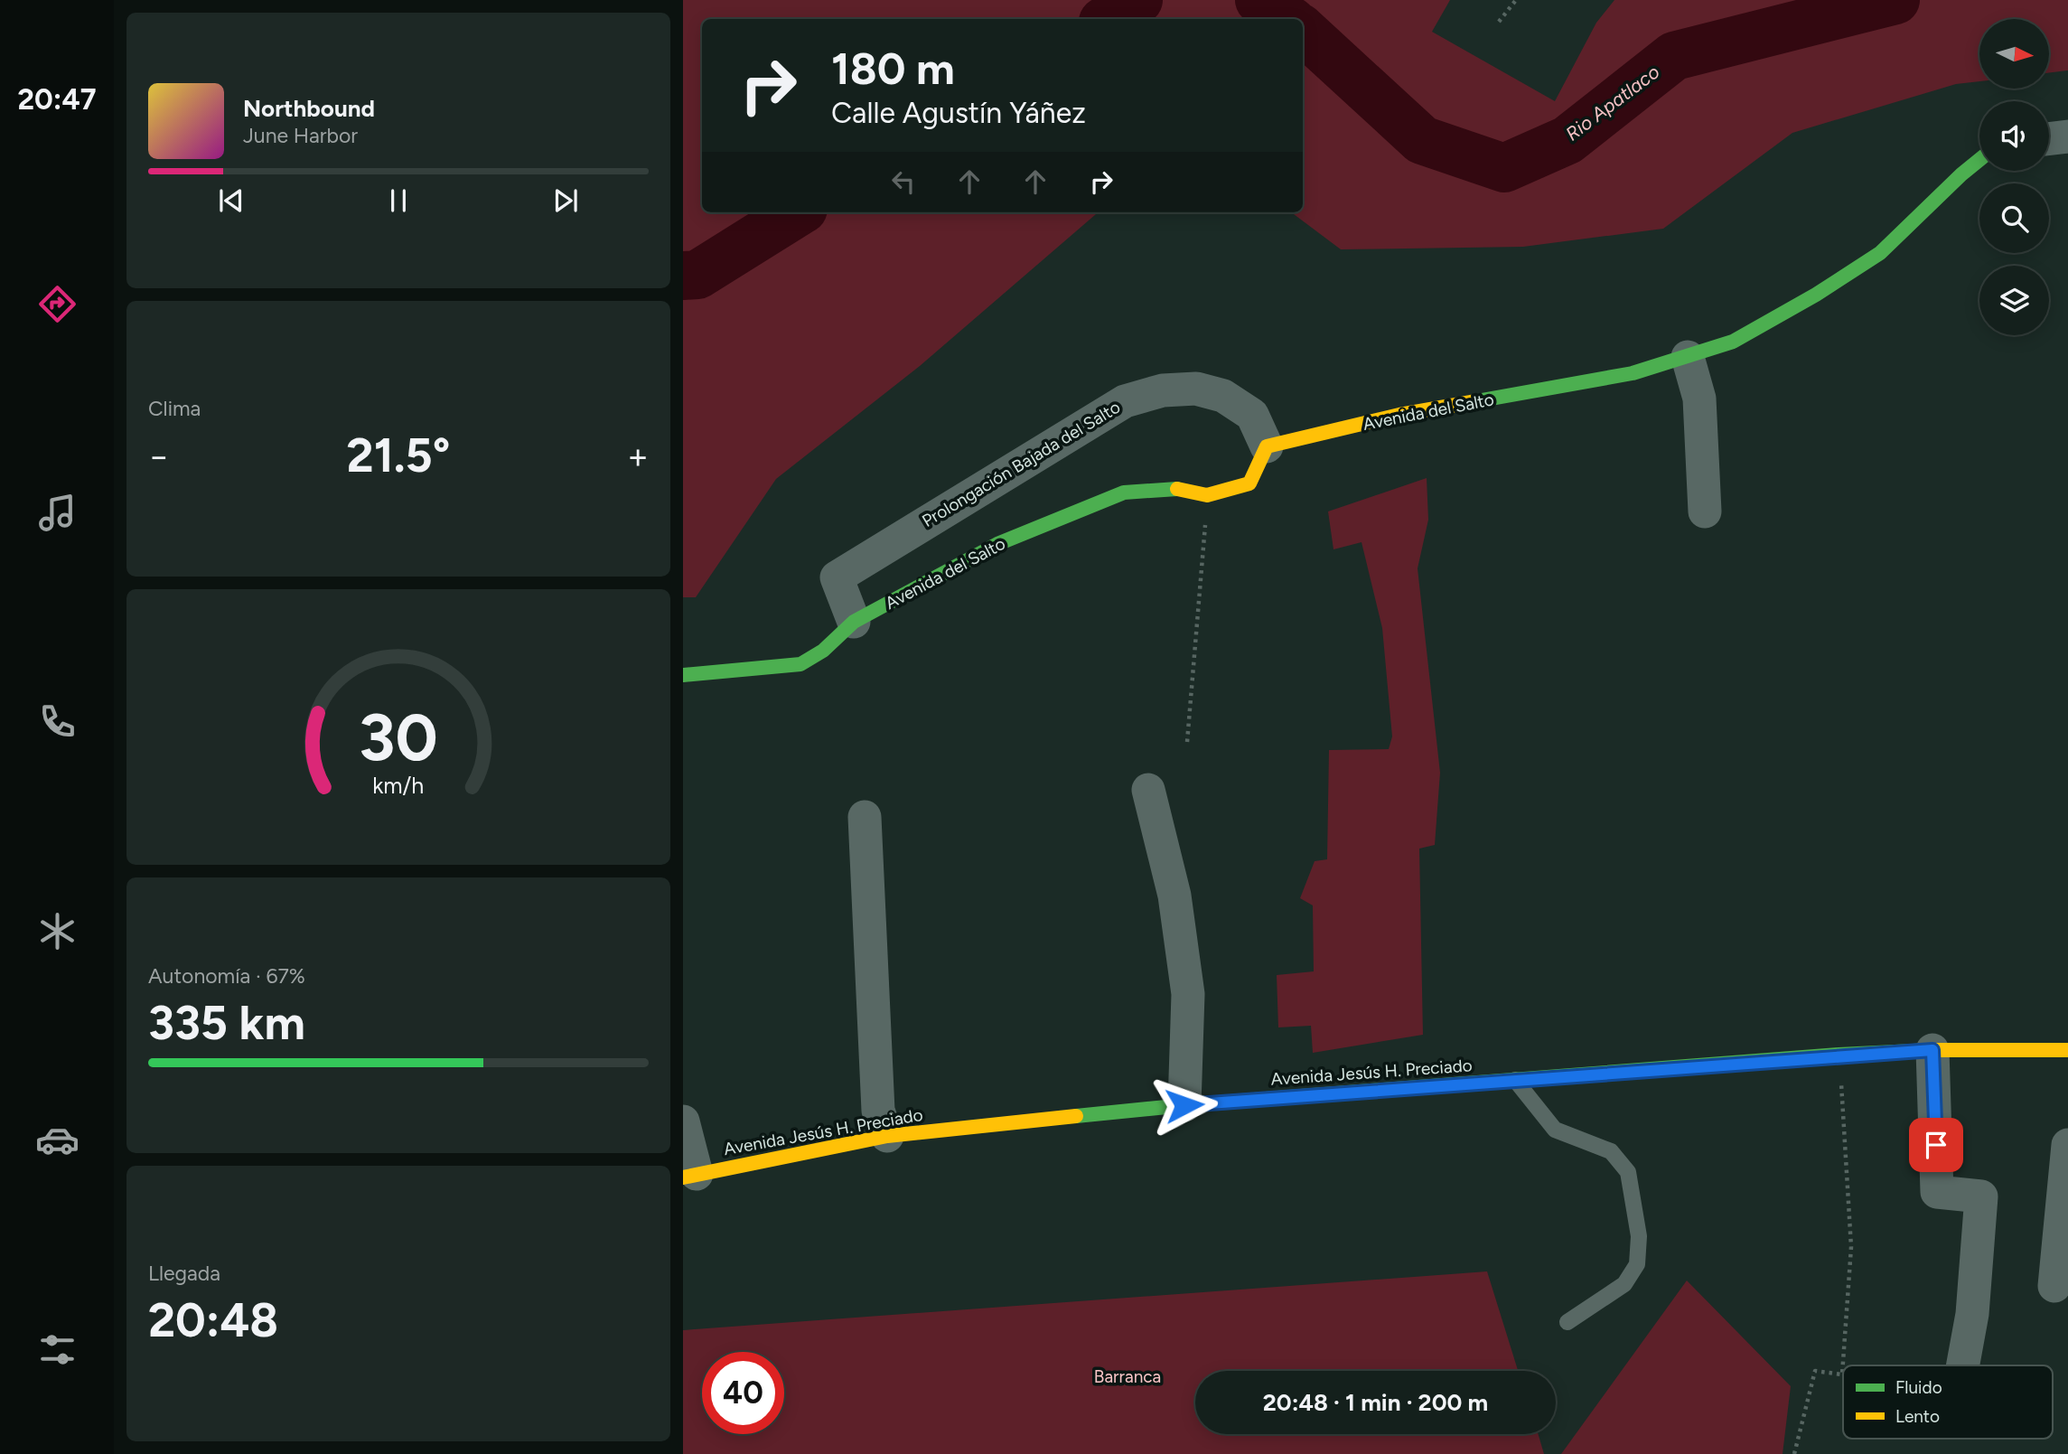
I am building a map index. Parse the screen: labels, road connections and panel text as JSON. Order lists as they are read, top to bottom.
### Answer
{
  "streets": {
    "street": ["Avenida del Salto", "Prolongación Bajada del Salto", "Avenida Jesús H. Preciado"]
  },
  "crossings": [
    ["Avenida del Salto", "Prolongación Bajada del Salto"]
  ],
  "water": ["Rio Apatlaco"],
  "parks": ["Barranca"],
  "legend": ["Fluido", "Lento"],
  "north": "right",
  "page": {
    "tabs": "20:47",
    "turn": ["180 m", "Calle Agustín Yáñez"],
    "song": ["Northbound", "June Harbor"],
    "tile": [
      "Clima",
      ["Autonomía · 67%", "335 km"],
      ["Llegada", "20:48"]
    ],
    "heat": ["−", "21.5°", "+"],
    "limit": "40",
    "trip": "20:48 · 1 min · 200 m",
    "gauge": ["30", "km/h"]
  }
}
